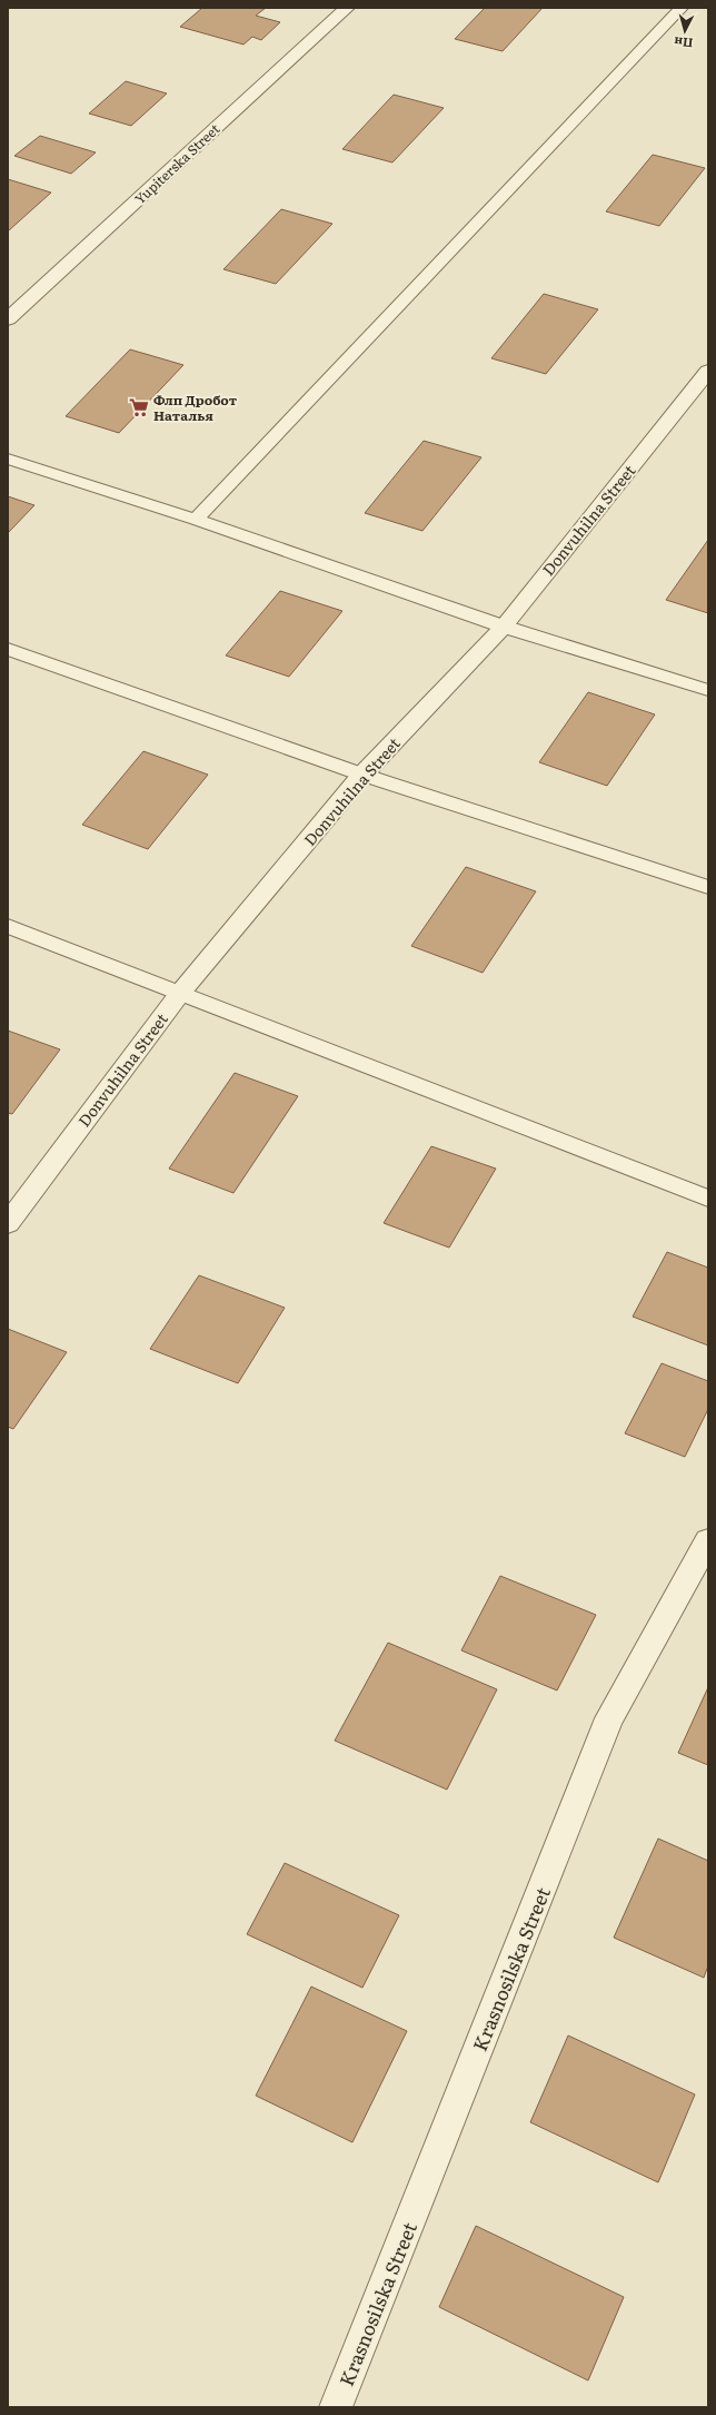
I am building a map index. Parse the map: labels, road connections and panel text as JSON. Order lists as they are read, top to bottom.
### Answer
{
  "streets": {
    "street": ["Yupiterska Street", "Donvuhilna Street", "Krasnosilska Street"]
  },
  "places": {
    "supermarket": ["Флп Дробот Наталья"]
  },
  "north": "bottom"
}
